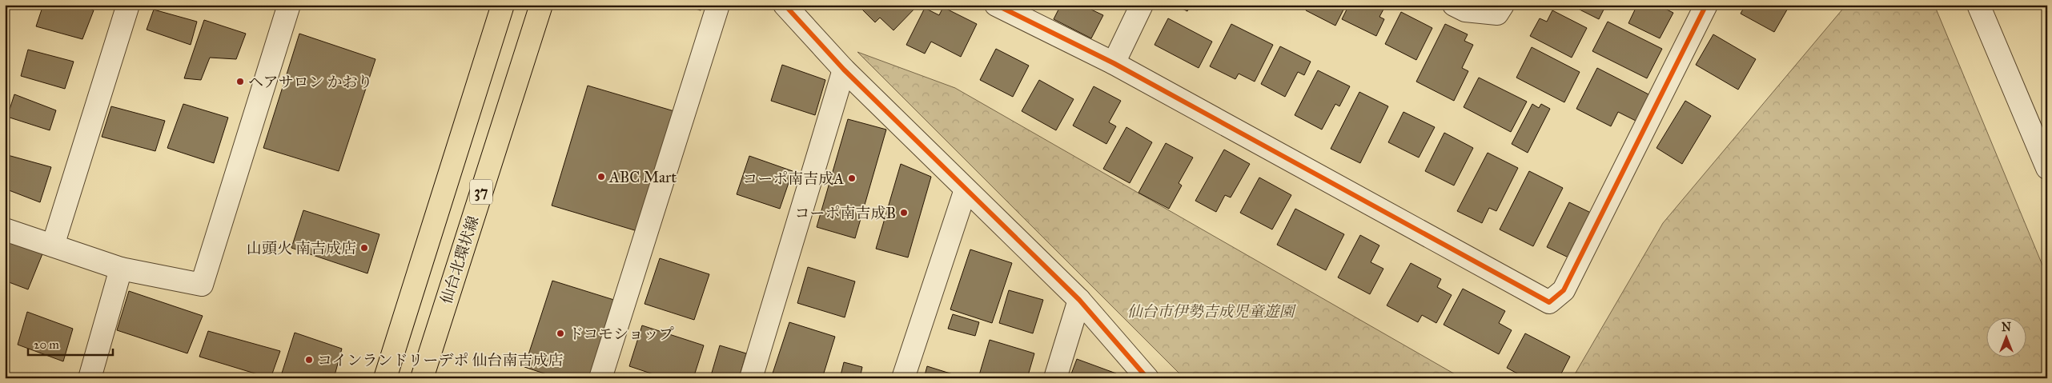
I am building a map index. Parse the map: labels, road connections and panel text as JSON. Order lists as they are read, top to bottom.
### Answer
{
  "streets": {
    "main road": ["37", "仙台北環状線"]
  },
  "parks": ["仙台市伊勢吉成児童遊園"],
  "places": [
    "ヘアサロン かおり",
    "ABC Mart",
    "コーポ南吉成A",
    "コーポ南吉成B",
    "山頭火 南吉成店",
    "ドコモショップ",
    "コインランドリーデポ 仙台南吉成店"
  ],
  "scale_bar": "20 m",
  "north": "top"
}
